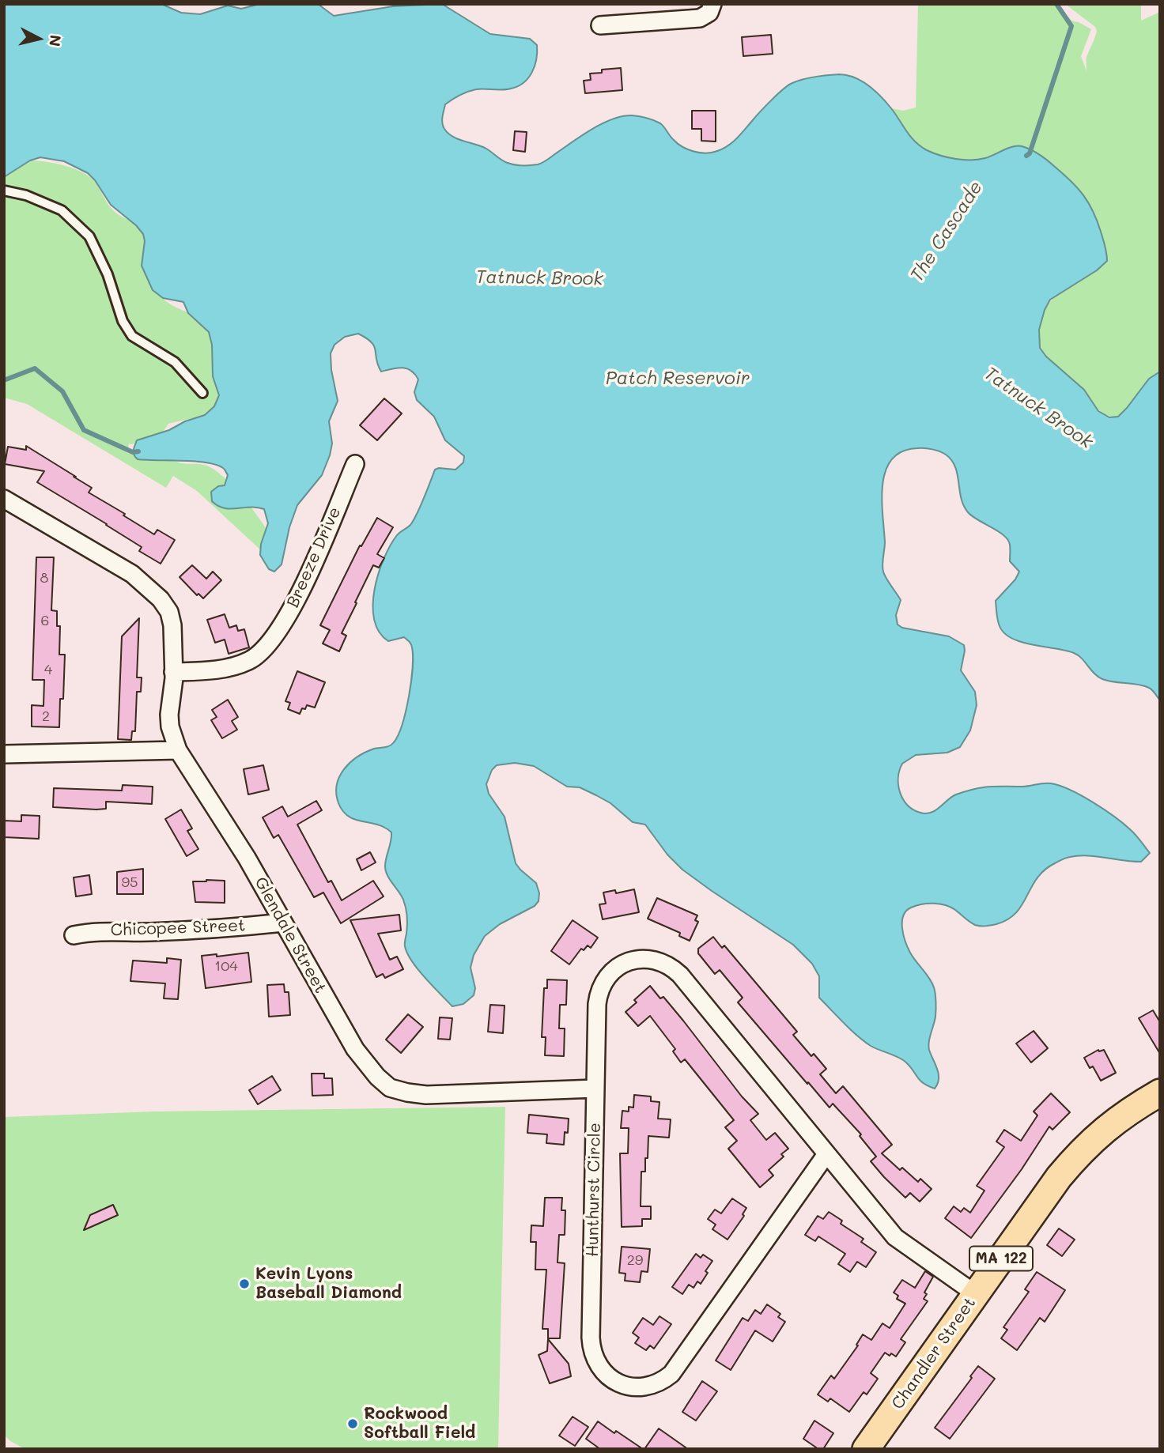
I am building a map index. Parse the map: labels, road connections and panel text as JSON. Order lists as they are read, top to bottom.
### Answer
{
  "streets": {
    "main road": ["MA 122", "Chandler Street"],
    "street": [
      "Breeze Drive",
      "Chicopee Street",
      "Glendale Street",
      "Hunthurst Circle"
    ]
  },
  "crossings": [
    ["Breeze Drive", "Glendale Street"],
    ["Chicopee Street", "Glendale Street"],
    ["Glendale Street", "Hunthurst Circle"],
    ["Hunthurst Circle", "Chandler Street"]
  ],
  "water": ["The Cascade", "Tatnuck Brook", "Patch Reservoir"],
  "places": ["Kevin Lyons Baseball Diamond", "Rockwood Softball Field"],
  "house_numbers": [
    "8",
    "6",
    "4",
    "2",
    "95",
    "104",
    "29"
  ],
  "north": "right"
}
